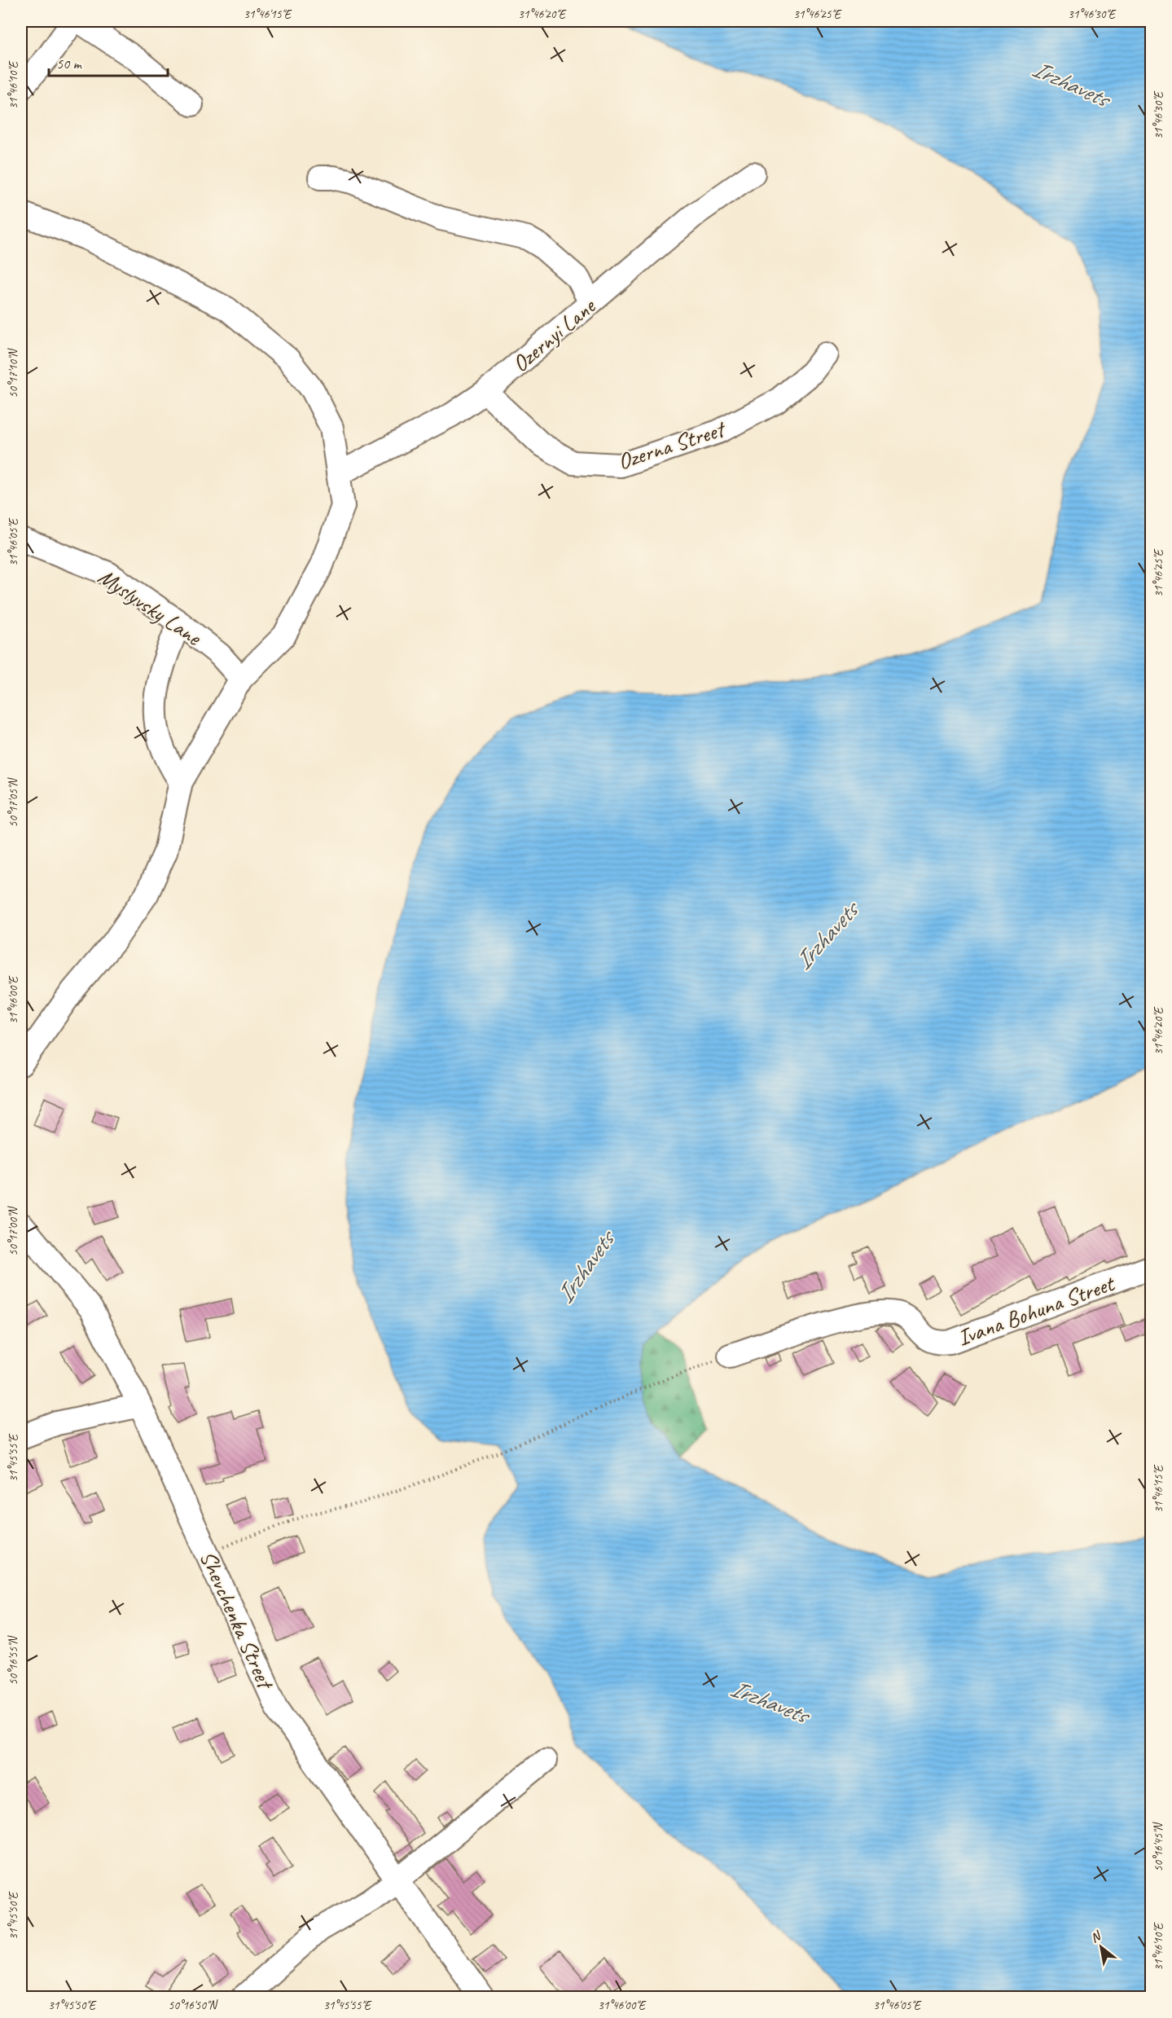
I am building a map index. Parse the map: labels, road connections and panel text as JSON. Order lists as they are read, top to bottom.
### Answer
{
  "streets": {
    "street": [
      "Ozernyi Lane",
      "Ozerna Street",
      "Myslyvsky Lane",
      "Ivana Bohuna Street",
      "Shevchenka Street"
    ]
  },
  "crossings": [
    ["Ozernyi Lane", "Ozerna Street"]
  ],
  "water": ["Irzhavets"],
  "scale_bar": "50 m",
  "north": "top left",
  "coordinates": [
    "31°46'15\"E",
    "31°46'20\"E",
    "31°46'25\"E",
    "31°46'30\"E",
    "31°46'10\"E",
    "50°17'10\"N",
    "31°46'05\"E",
    "50°17'05\"N",
    "31°46'00\"E",
    "50°17'00\"N",
    "31°45'55\"E",
    "50°16'55\"N",
    "50°16'45\"N",
    "31°45'50\"E",
    "50°16'50\"N"
  ]
}
